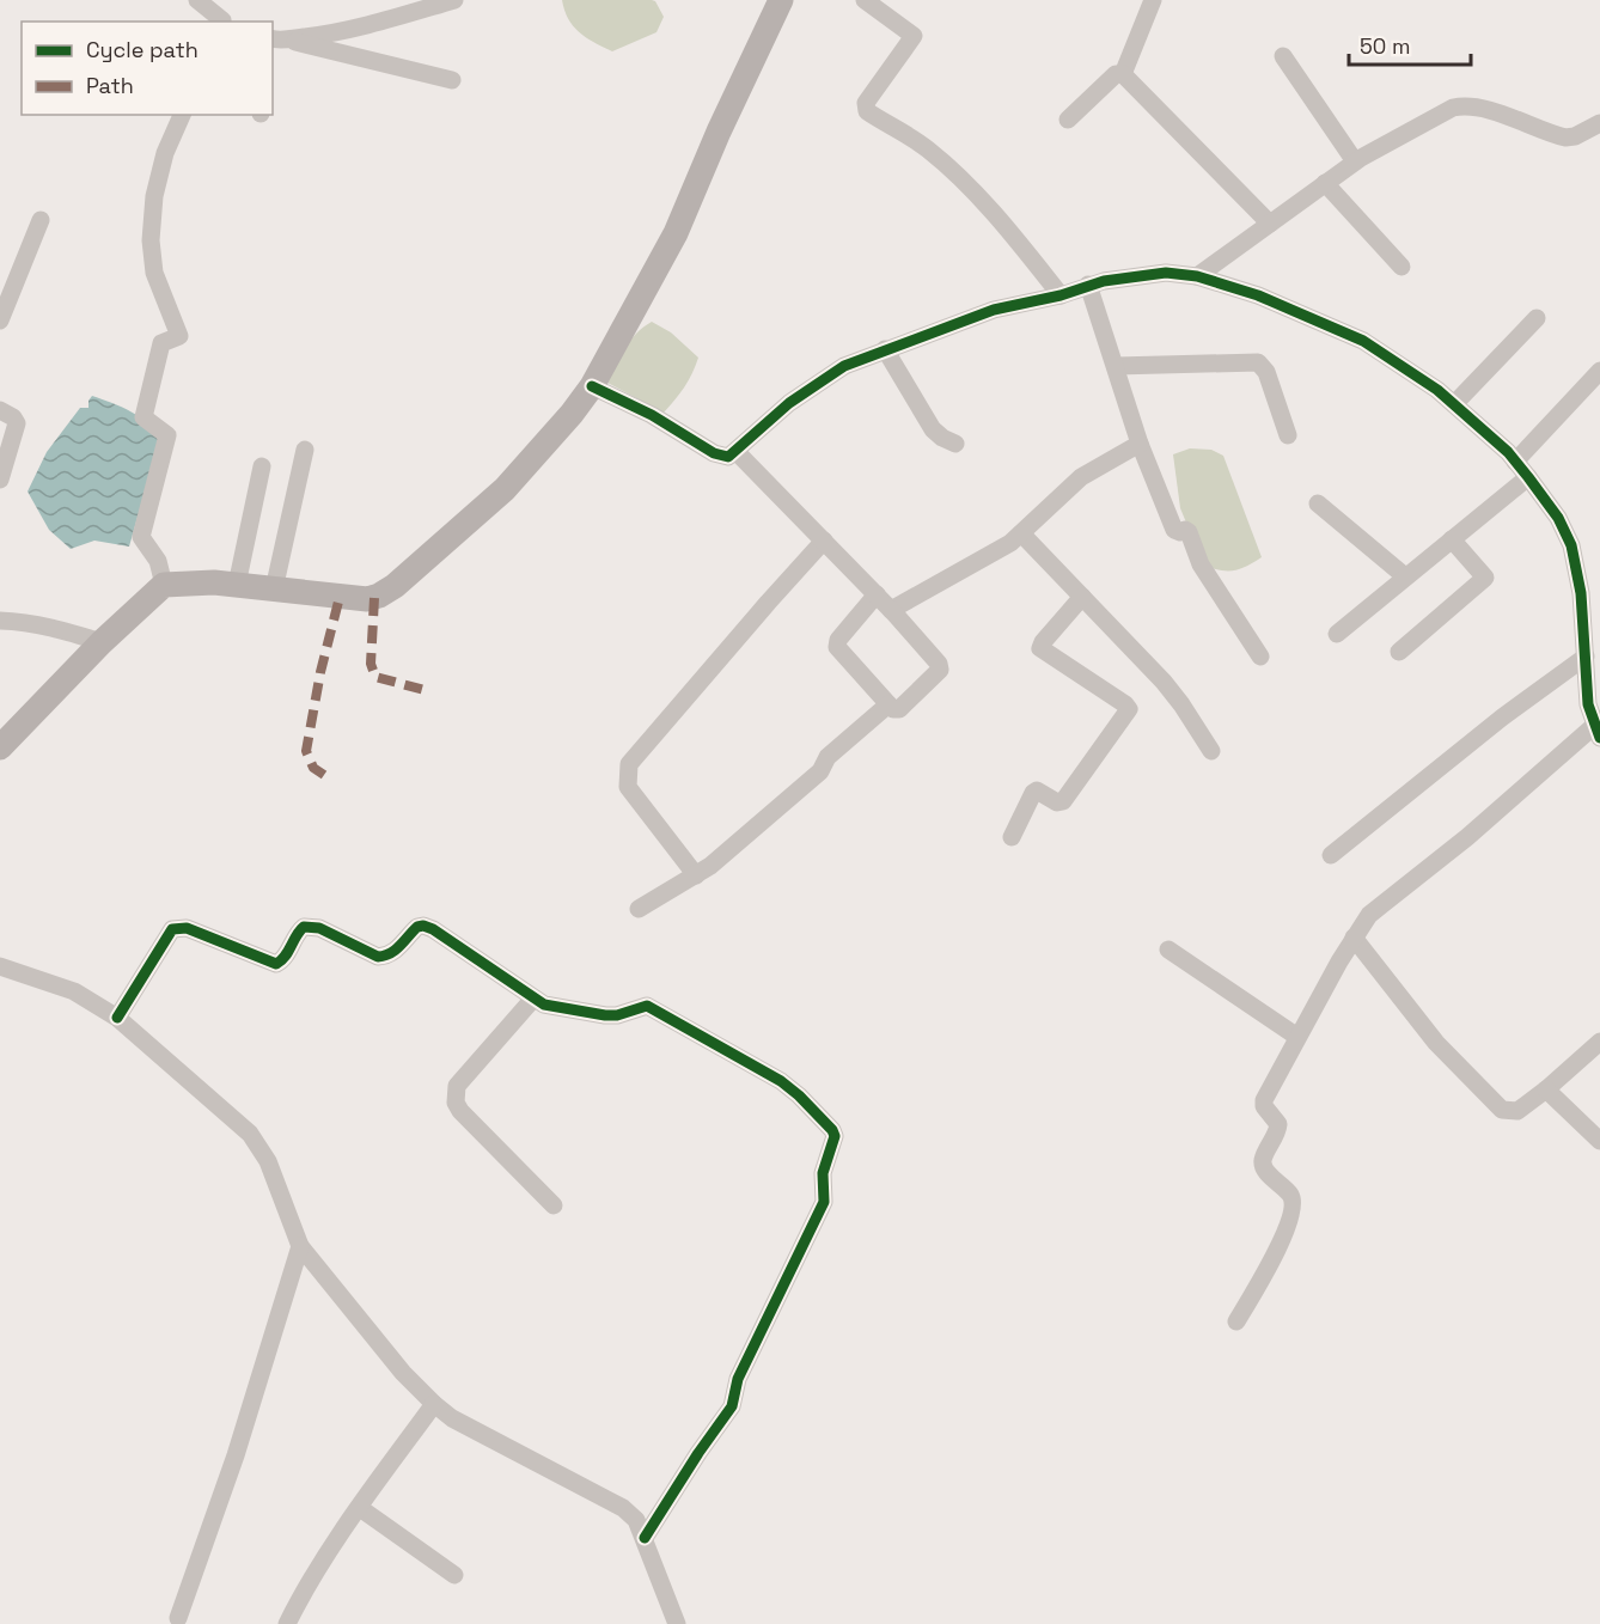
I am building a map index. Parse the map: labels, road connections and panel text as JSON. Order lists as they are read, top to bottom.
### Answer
{
  "legend": ["Cycle path", "Path"],
  "scale_bar": "50 m"
}
